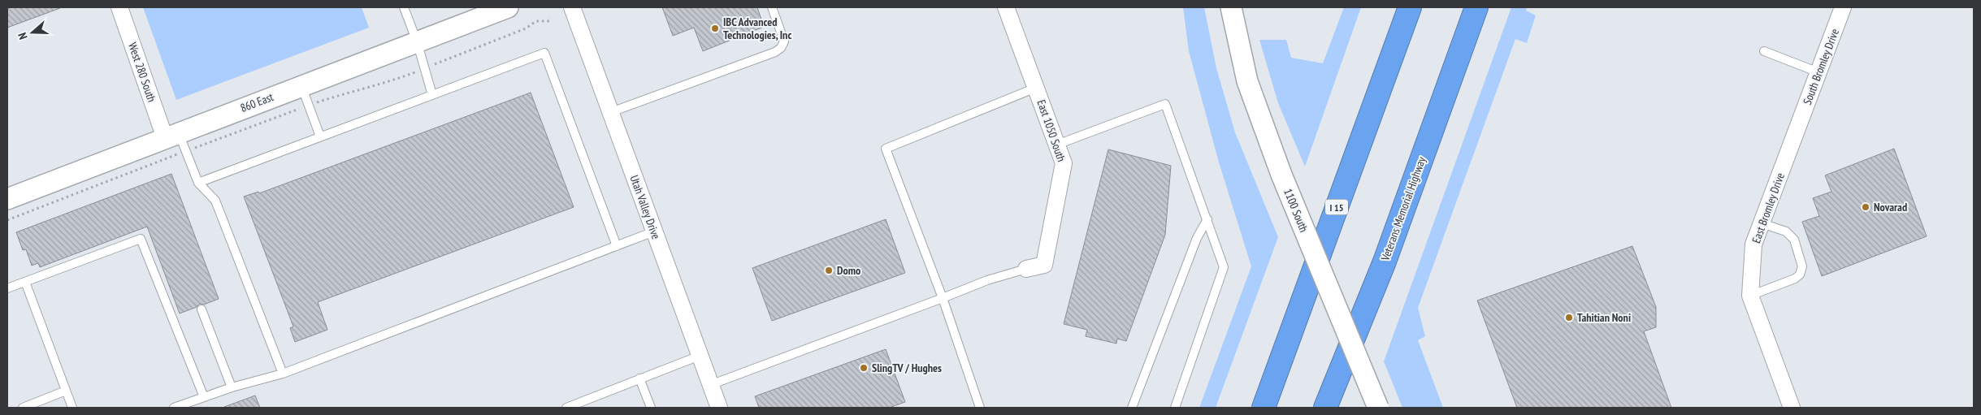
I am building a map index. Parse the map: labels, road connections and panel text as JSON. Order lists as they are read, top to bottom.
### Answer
{
  "streets": {
    "highway": ["I 15", "Veterans Memorial Highway"],
    "street": [
      "South Bromley Drive",
      "West 280 South",
      "860 East",
      "East 1050 South",
      "Utah Valley Drive",
      "East Bromley Drive",
      "1100 South"
    ]
  },
  "crossings": [
    ["South Bromley Drive", "East Bromley Drive"],
    ["West 280 South", "860 East"]
  ],
  "places": [
    "IBC Advanced Technologies, Inc",
    "Novarad",
    "Domo",
    "Tahitian Noni",
    "SlingTV / Hughes"
  ],
  "north": "left"
}
